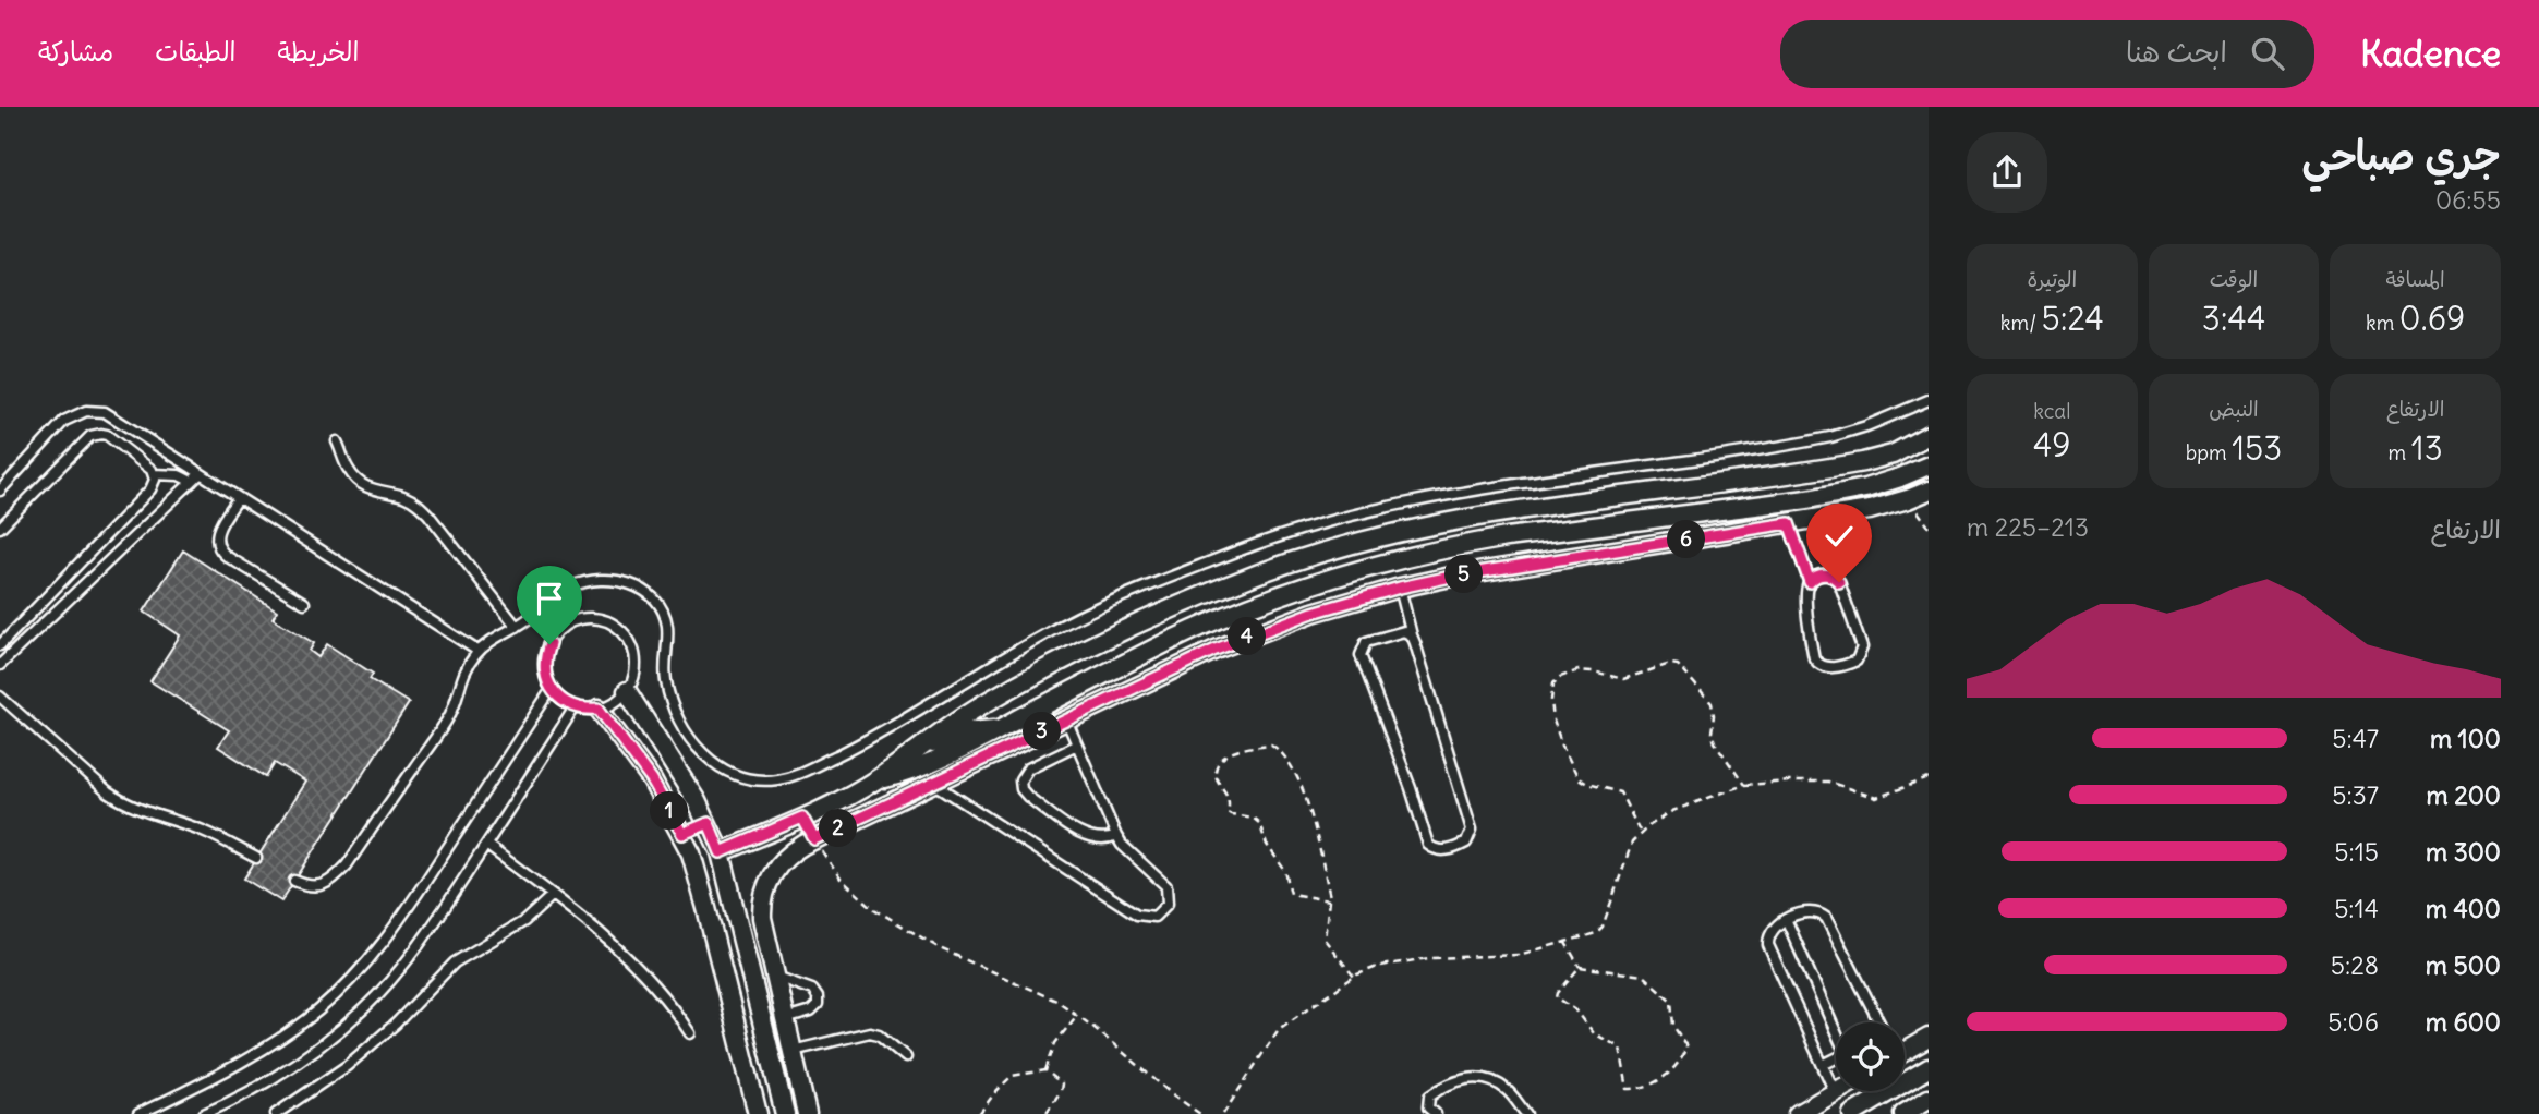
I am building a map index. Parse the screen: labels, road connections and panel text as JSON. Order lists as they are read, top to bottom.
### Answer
{
  "page": {
    "header": "Kadence",
    "search": "ابحث هنا",
    "nav": ["الخريطة", "الطبقات", "مشاركة"],
    "heading": ["جري صباحي", "06:55"],
    "stats": [
      ["المسافة", "0.69 km"],
      ["الوقت", "3:44"],
      ["الوتيرة", "5:24 /km"],
      ["الارتفاع", "13 m"],
      ["النبض", "153 bpm"],
      ["kcal", "49"]
    ],
    "chart": ["الارتفاع", "213–225 m"],
    "pins": [
      "6",
      "5",
      "4",
      "3",
      "1",
      "2"
    ],
    "list": [
      {
        "name": "100 m",
        "note": "5:47"
      },
      {
        "name": "200 m",
        "note": "5:37"
      },
      {
        "name": "300 m",
        "note": "5:15"
      },
      {
        "name": "400 m",
        "note": "5:14"
      },
      {
        "name": "500 m",
        "note": "5:28"
      },
      {
        "name": "600 m",
        "note": "5:06"
      }
    ]
  }
}
